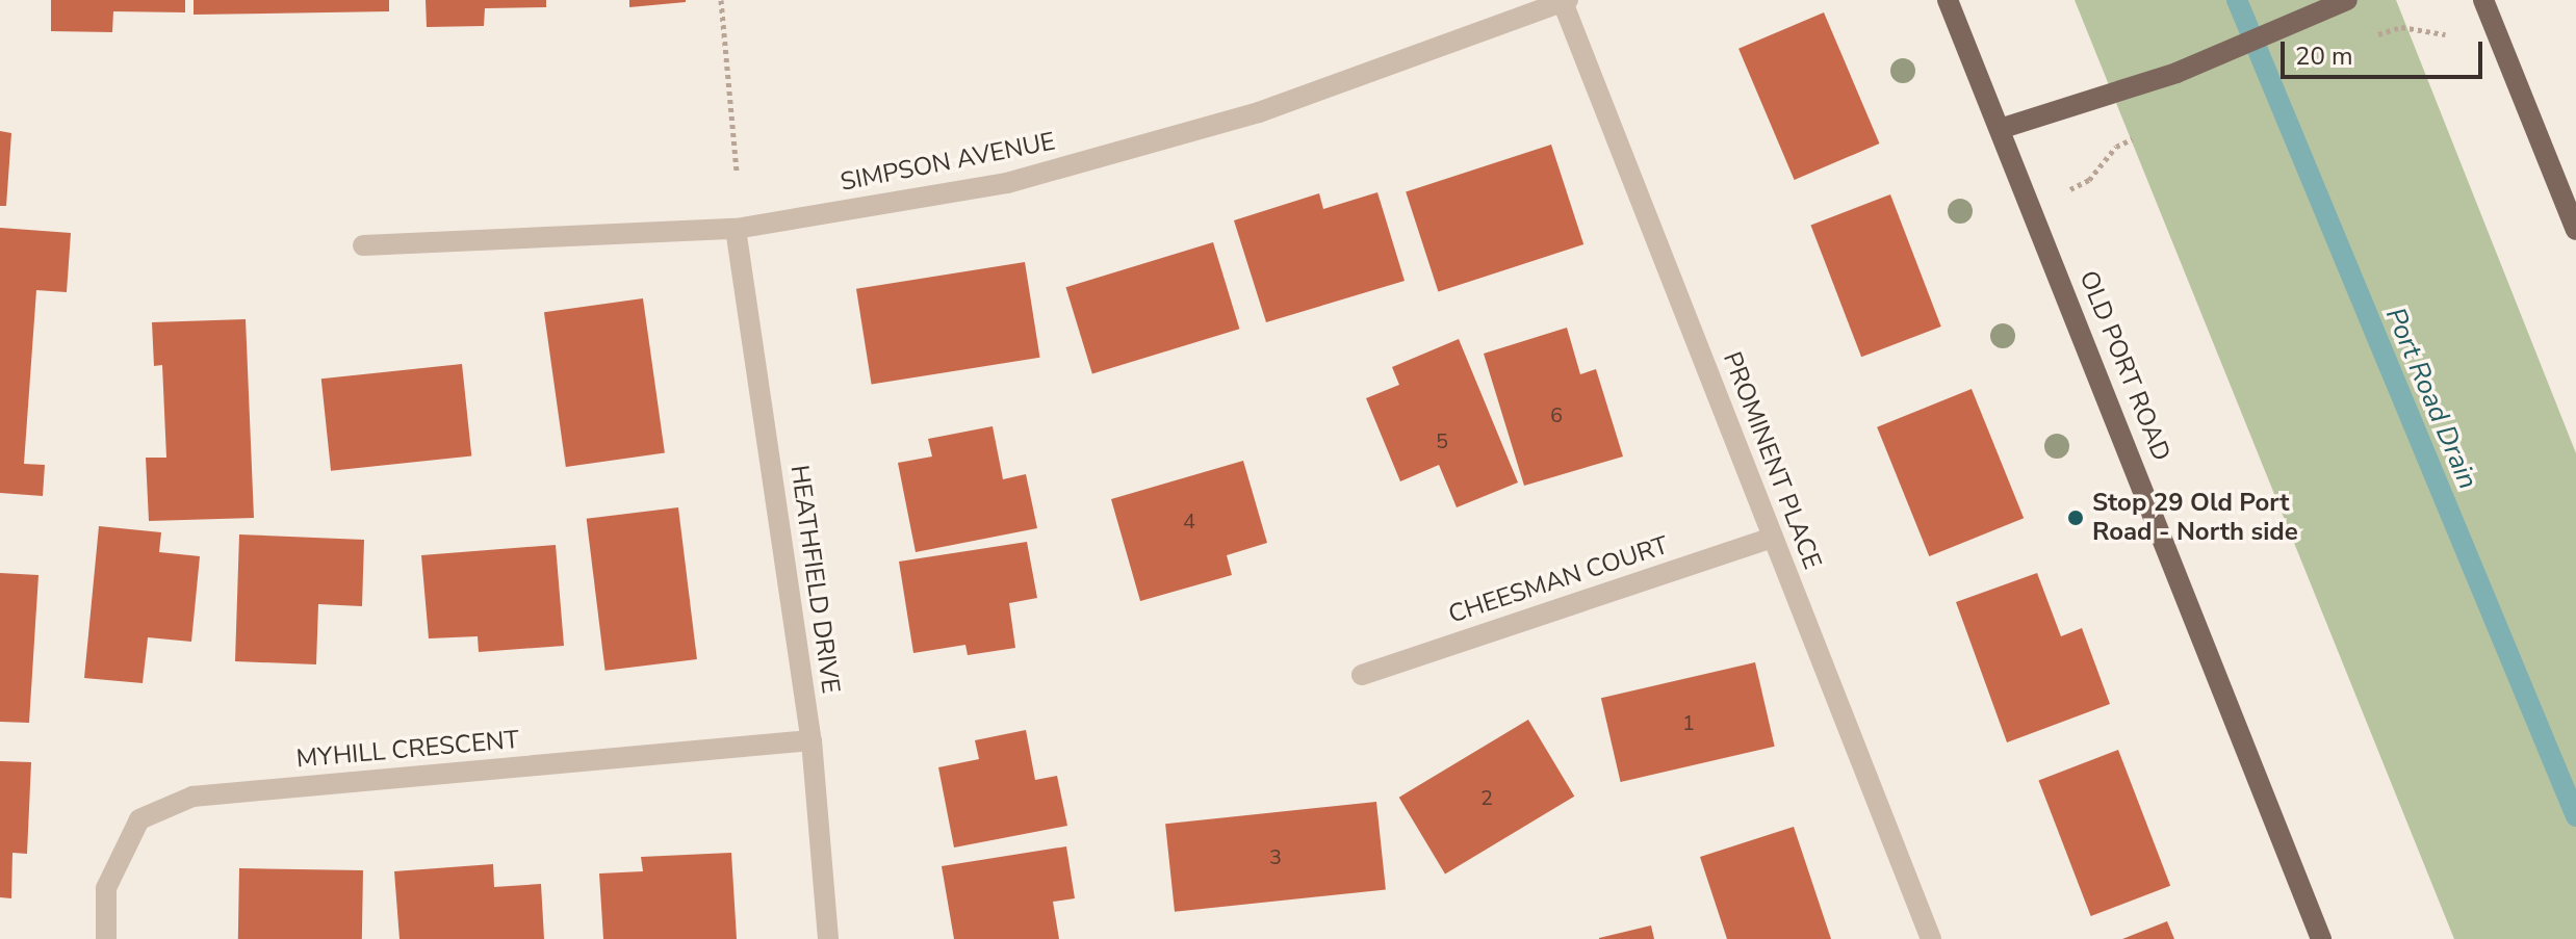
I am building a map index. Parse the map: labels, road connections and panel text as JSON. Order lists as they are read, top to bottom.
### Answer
{
  "streets": {
    "main road": ["OLD PORT ROAD"],
    "street": [
      "SIMPSON AVENUE",
      "PROMINENT PLACE",
      "HEATHFIELD DRIVE",
      "CHEESMAN COURT",
      "MYHILL CRESCENT"
    ]
  },
  "crossings": [
    ["SIMPSON AVENUE", "PROMINENT PLACE"],
    ["SIMPSON AVENUE", "HEATHFIELD DRIVE"],
    ["PROMINENT PLACE", "CHEESMAN COURT"],
    ["HEATHFIELD DRIVE", "MYHILL CRESCENT"]
  ],
  "water": ["Port Road Drain"],
  "places": ["Stop 29 Old Port Road - North side"],
  "house_numbers": [
    "6",
    "5",
    "4",
    "1",
    "2",
    "3"
  ],
  "scale_bar": "20 m"
}
